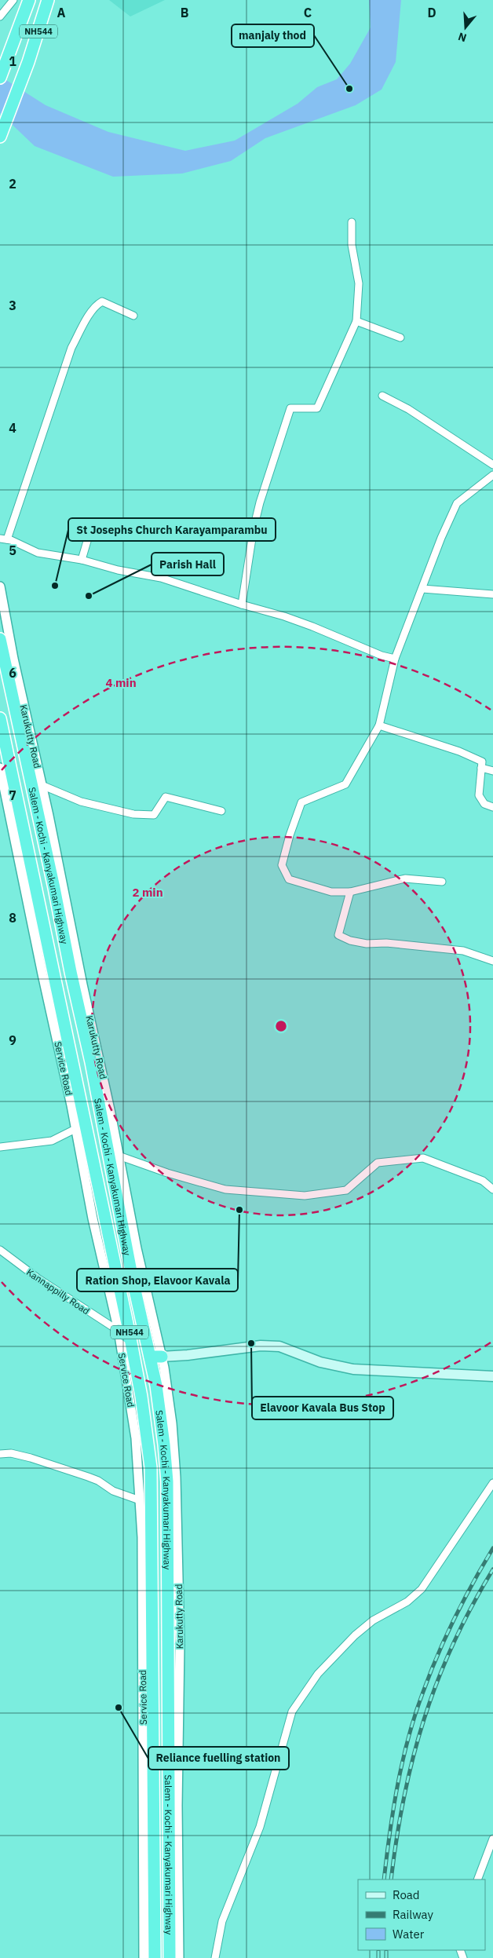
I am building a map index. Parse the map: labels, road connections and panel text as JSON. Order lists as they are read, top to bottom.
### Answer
{
  "streets": {
    "highway": ["NH544", "Salem - Kochi - Kanyakumari Highway"],
    "street": ["Karukutty Road", "Service Road", "Kannappilly Road"]
  },
  "crossings": [
    ["Karukutty Road", "Salem - Kochi - Kanyakumari Highway"],
    ["Service Road", "Kannappilly Road"]
  ],
  "places": [
    "manjaly thod",
    "St Josephs Church Karayamparambu",
    "Parish Hall",
    "Ration Shop, Elavoor Kavala",
    "Elavoor Kavala Bus Stop",
    "Reliance fuelling station"
  ],
  "legend": ["Road", "Railway", "Water"],
  "north": "bottom",
  "grid": {
    "columns": [
      "A",
      "B",
      "C",
      "D"
    ],
    "rows": [
      "1",
      "2",
      "3",
      "4",
      "5",
      "6",
      "7",
      "8",
      "9"
    ]
  },
  "rings": ["4 min", "2 min"]
}
